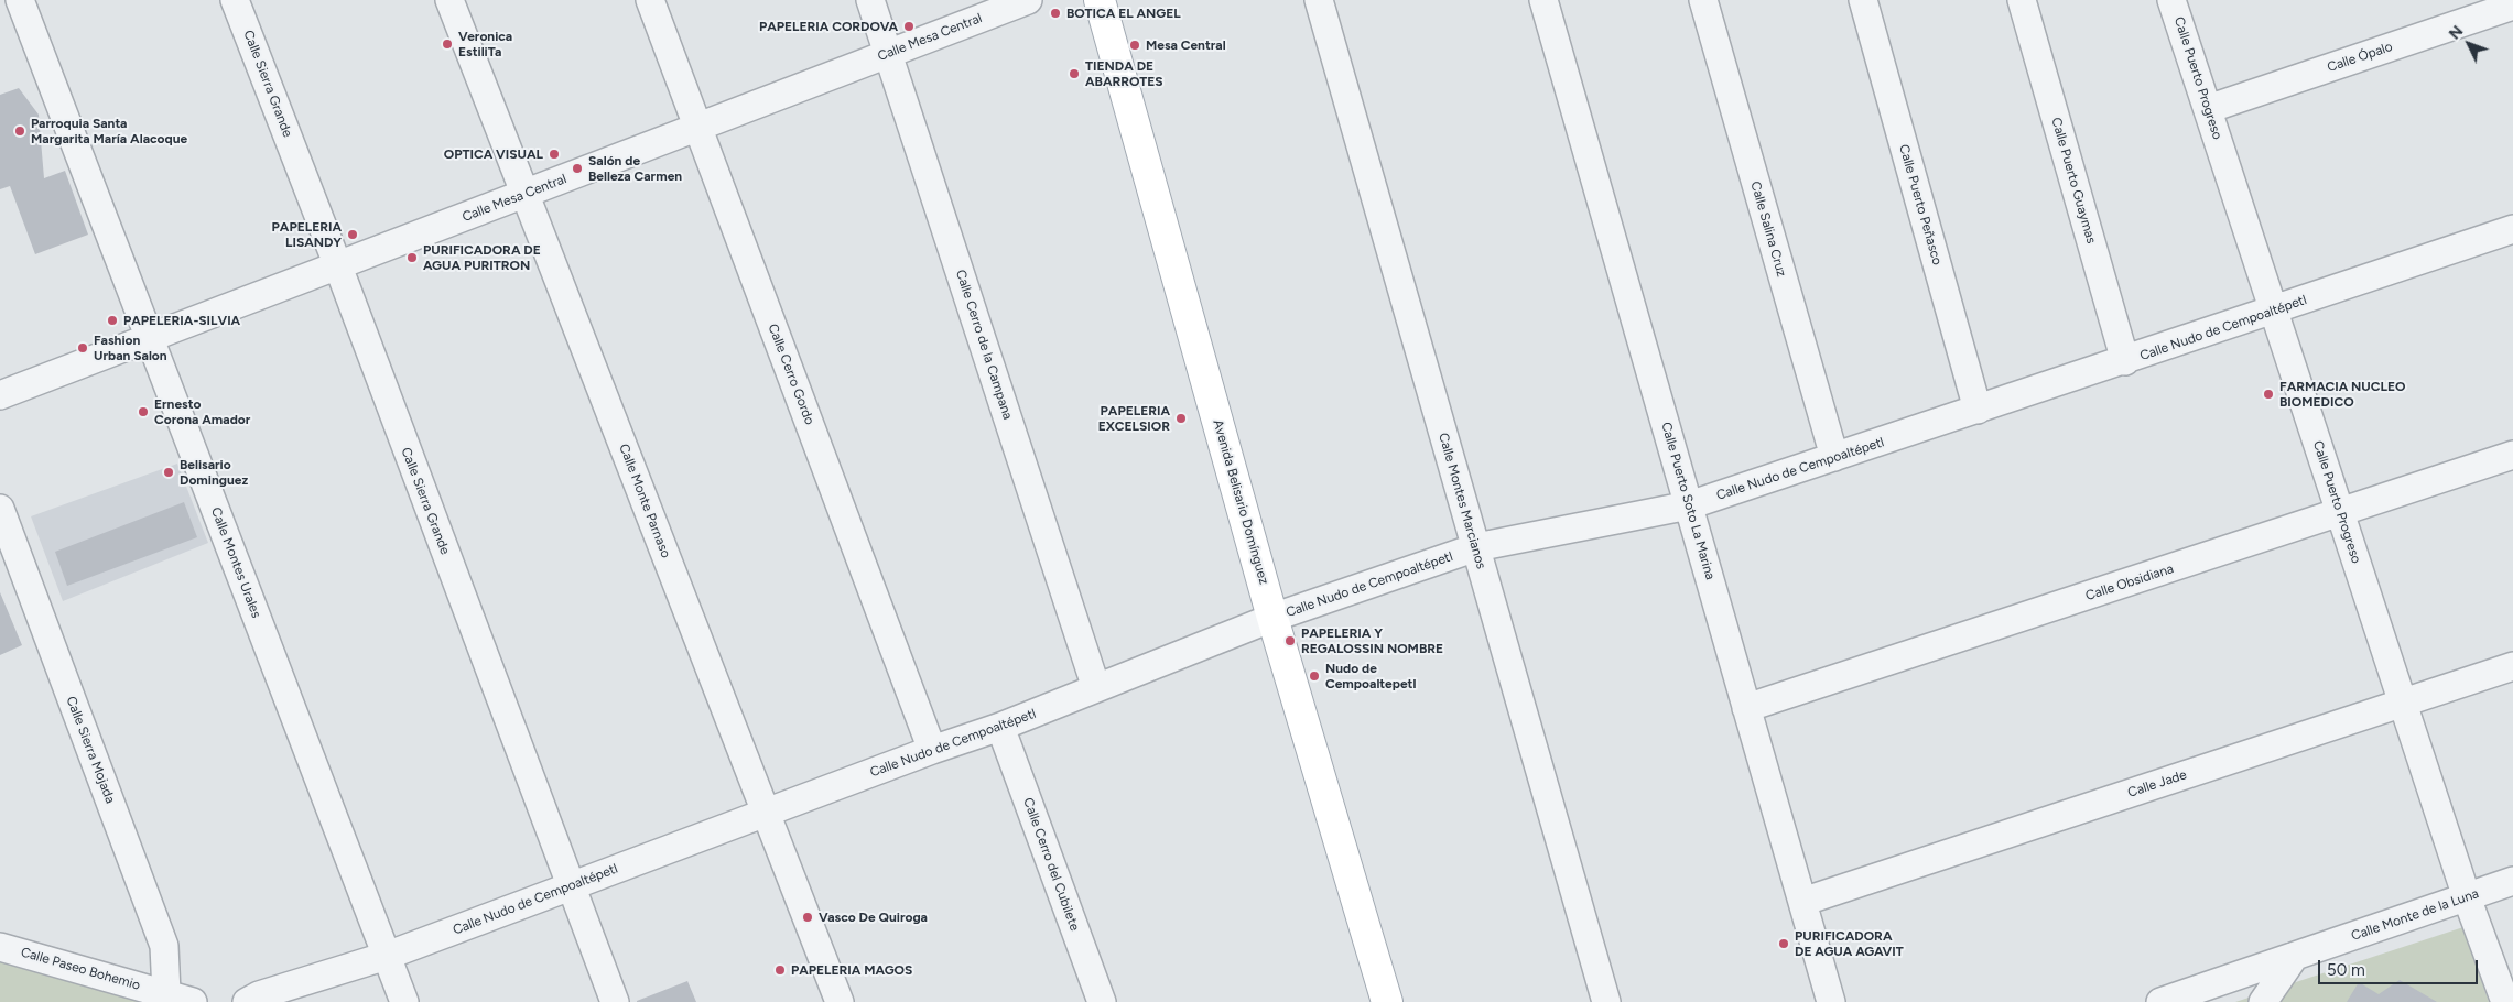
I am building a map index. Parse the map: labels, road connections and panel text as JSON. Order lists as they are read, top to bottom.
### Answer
{
  "streets": {
    "main road": ["Avenida Belisario Domínguez"],
    "street": [
      "Calle Mesa Central",
      "Calle Ópalo",
      "Calle Puerto Progreso",
      "Calle Sierra Grande",
      "Calle Puerto Guaymas",
      "Calle Puerto Peñasco",
      "Calle Salina Cruz",
      "Calle Nudo de Cempoaltépetl",
      "Calle Cerro de la Campana",
      "Calle Cerro Gordo",
      "Calle Monte Parnaso",
      "Calle Montes Marcianos",
      "Calle Puerto Soto La Marina",
      "Calle Montes Urales",
      "Calle Obsidiana",
      "Calle Sierra Mojada",
      "Calle Jade",
      "Calle Cerro del Cubilete",
      "Calle Monte de la Luna",
      "Calle Paseo Bohemio"
    ]
  },
  "crossings": [
    ["Calle Mesa Central", "Calle Sierra Grande"],
    ["Calle Mesa Central", "Calle Cerro de la Campana"],
    ["Calle Mesa Central", "Calle Cerro Gordo"],
    ["Calle Mesa Central", "Calle Monte Parnaso"],
    ["Calle Mesa Central", "Calle Montes Urales"],
    ["Calle Ópalo", "Calle Puerto Progreso"],
    ["Calle Puerto Progreso", "Calle Nudo de Cempoaltépetl"],
    ["Calle Puerto Progreso", "Calle Obsidiana"],
    ["Calle Puerto Progreso", "Calle Jade"],
    ["Calle Puerto Progreso", "Calle Monte de la Luna"],
    ["Calle Sierra Grande", "Calle Nudo de Cempoaltépetl"],
    ["Calle Puerto Guaymas", "Calle Nudo de Cempoaltépetl"],
    ["Calle Puerto Peñasco", "Calle Nudo de Cempoaltépetl"],
    ["Calle Salina Cruz", "Calle Nudo de Cempoaltépetl"],
    ["Calle Nudo de Cempoaltépetl", "Calle Cerro de la Campana"],
    ["Calle Nudo de Cempoaltépetl", "Calle Cerro Gordo"],
    ["Calle Nudo de Cempoaltépetl", "Calle Monte Parnaso"],
    ["Calle Nudo de Cempoaltépetl", "Calle Montes Marcianos"],
    ["Calle Nudo de Cempoaltépetl", "Calle Puerto Soto La Marina"],
    ["Calle Nudo de Cempoaltépetl", "Avenida Belisario Domínguez"],
    ["Calle Nudo de Cempoaltépetl", "Calle Montes Urales"],
    ["Calle Nudo de Cempoaltépetl", "Calle Cerro del Cubilete"],
    ["Calle Puerto Soto La Marina", "Calle Obsidiana"],
    ["Calle Puerto Soto La Marina", "Calle Jade"],
    ["Calle Sierra Mojada", "Calle Paseo Bohemio"]
  ],
  "places": [
    "BOTICA EL ANGEL",
    "PAPELERIA CORDOVA",
    "Veronica EstiliTa",
    "Mesa Central",
    "TIENDA DE ABARROTES",
    "Parroquia Santa Margarita María Alacoque",
    "OPTICA VISUAL",
    "Salón de Belleza Carmen",
    "PAPELERIA LISANDY",
    "PURIFICADORA DE AGUA PURITRON",
    "PAPELERIA-SILVIA",
    "Fashion Urban Salon",
    "FARMACIA NUCLEO BIOMEDICO",
    "Ernesto Corona Amador",
    "PAPELERIA EXCELSIOR",
    "Belisario Dominguez",
    "PAPELERIA Y REGALOSSIN NOMBRE",
    "Nudo de Cempoaltepetl",
    "Vasco De Quiroga",
    "PURIFICADORA DE AGUA AGAVIT",
    "PAPELERIA MAGOS"
  ],
  "scale_bar": "50 m",
  "north": "top left"
}
